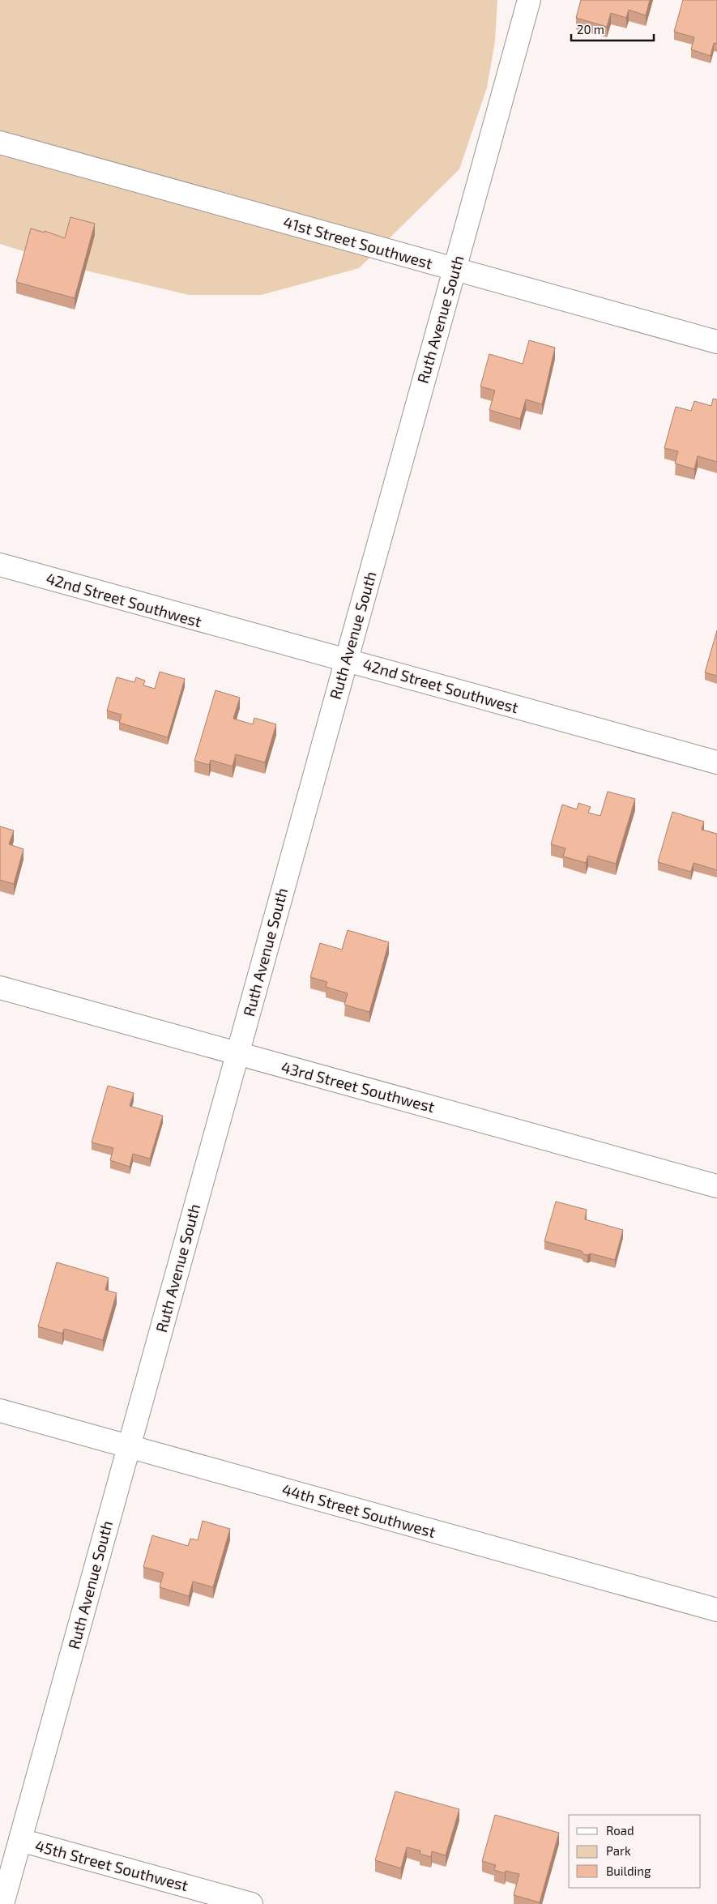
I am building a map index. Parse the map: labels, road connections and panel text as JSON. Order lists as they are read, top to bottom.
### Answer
{
  "streets": {
    "street": [
      "41st Street Southwest",
      "Ruth Avenue South",
      "42nd Street Southwest",
      "43rd Street Southwest",
      "44th Street Southwest",
      "45th Street Southwest"
    ]
  },
  "crossings": [
    ["41st Street Southwest", "Ruth Avenue South"],
    ["Ruth Avenue South", "42nd Street Southwest"],
    ["Ruth Avenue South", "43rd Street Southwest"],
    ["Ruth Avenue South", "44th Street Southwest"],
    ["Ruth Avenue South", "45th Street Southwest"]
  ],
  "legend": ["Road", "Park", "Building"],
  "scale_bar": "20 m"
}
